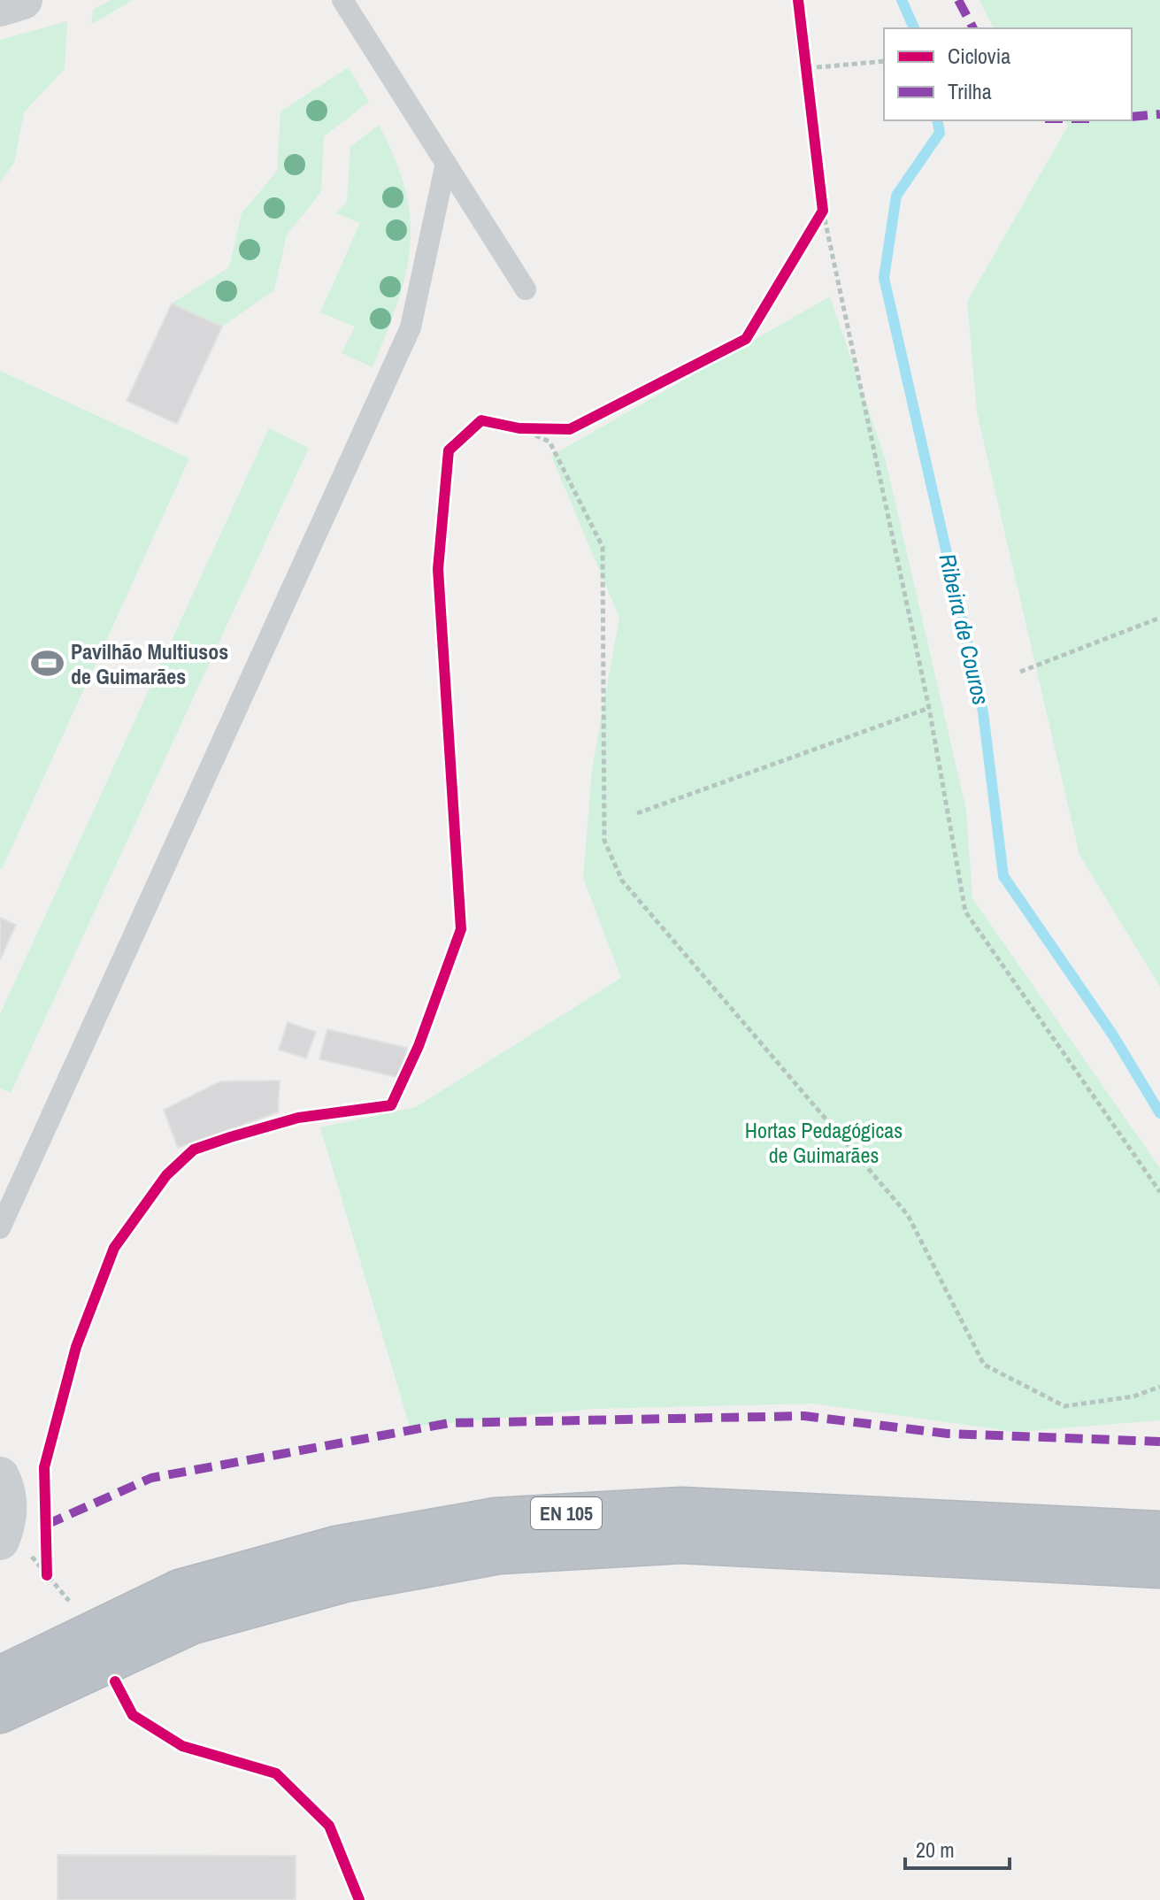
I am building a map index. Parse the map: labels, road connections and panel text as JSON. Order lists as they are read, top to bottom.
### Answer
{
  "streets": {
    "highway": ["EN 105"]
  },
  "water": ["Ribeira de Couros"],
  "parks": ["Hortas Pedagógicas de Guimarães"],
  "places": {
    "sports": ["Pavilhão Multiusos de Guimarães"]
  },
  "legend": ["Ciclovia", "Trilha"],
  "scale_bar": "20 m"
}
